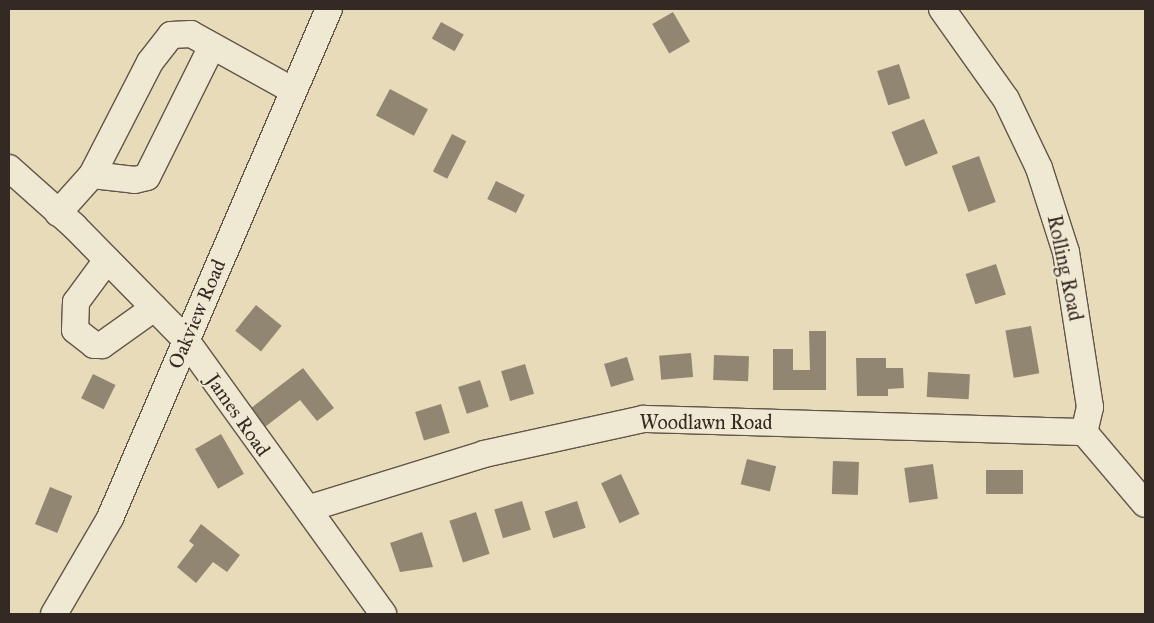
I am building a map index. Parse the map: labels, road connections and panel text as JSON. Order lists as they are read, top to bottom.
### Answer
{
  "streets": {
    "street": [
      "Rolling Road",
      "Oakview Road",
      "James Road",
      "Woodlawn Road"
    ]
  },
  "crossings": [
    ["Rolling Road", "Woodlawn Road"],
    ["Oakview Road", "James Road"],
    ["James Road", "Woodlawn Road"]
  ]
}
